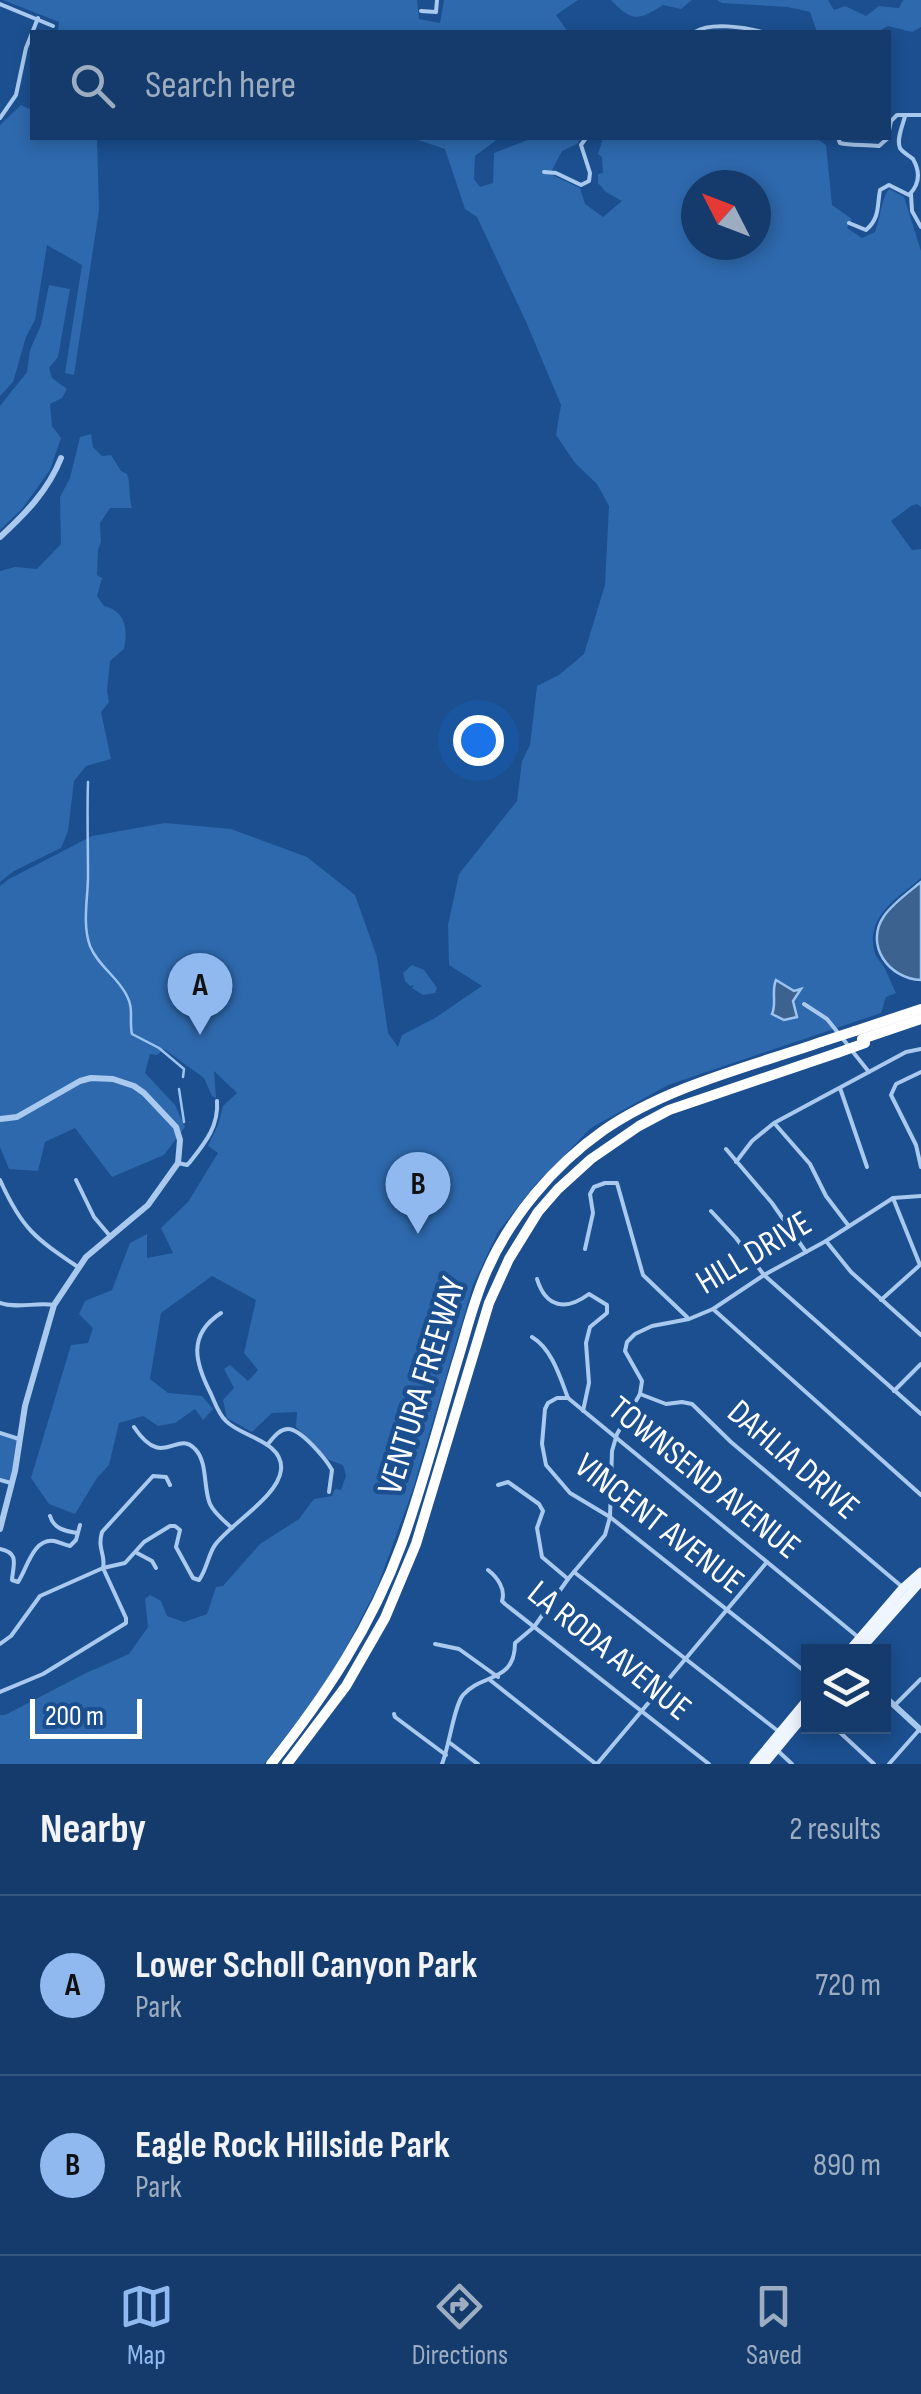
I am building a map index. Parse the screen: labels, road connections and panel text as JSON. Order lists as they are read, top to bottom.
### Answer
{
  "streets": {
    "highway": ["VENTURA FREEWAY"],
    "street": [
      "HILL DRIVE",
      "DAHLIA DRIVE",
      "TOWNSEND AVENUE",
      "VINCENT AVENUE",
      "LA RODA AVENUE"
    ]
  },
  "crossings": [
    ["HILL DRIVE", "DAHLIA DRIVE"],
    ["TOWNSEND AVENUE", "VINCENT AVENUE"]
  ],
  "scale_bar": "200 m",
  "north": "top left",
  "page": {
    "search": "Search here",
    "pins": ["A", "B"],
    "scale": "200 m",
    "heading": ["Nearby", "2 results"],
    "list": [
      {
        "mark": "A",
        "name": "Lower Scholl Canyon Park",
        "note": "Park",
        "value": "720 m"
      },
      {
        "mark": "B",
        "name": "Eagle Rock Hillside Park",
        "note": "Park",
        "value": "890 m"
      }
    ],
    "nav": ["Map", "Directions", "Saved"]
  }
}
